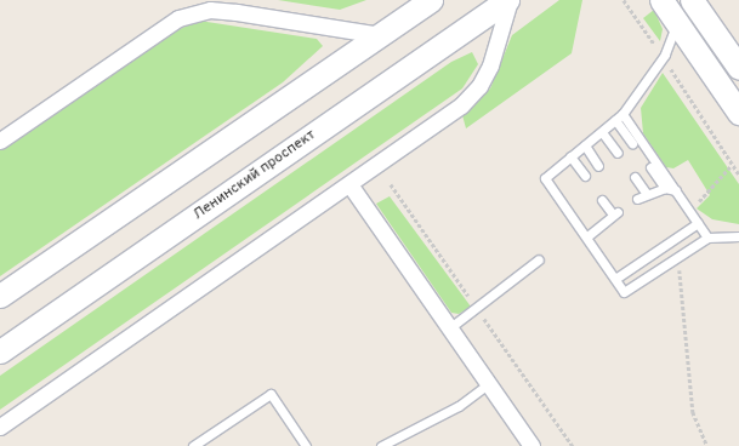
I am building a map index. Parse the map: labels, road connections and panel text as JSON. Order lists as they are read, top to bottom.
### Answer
{
  "streets": {
    "street": ["Ленинский проспект"]
  }
}
